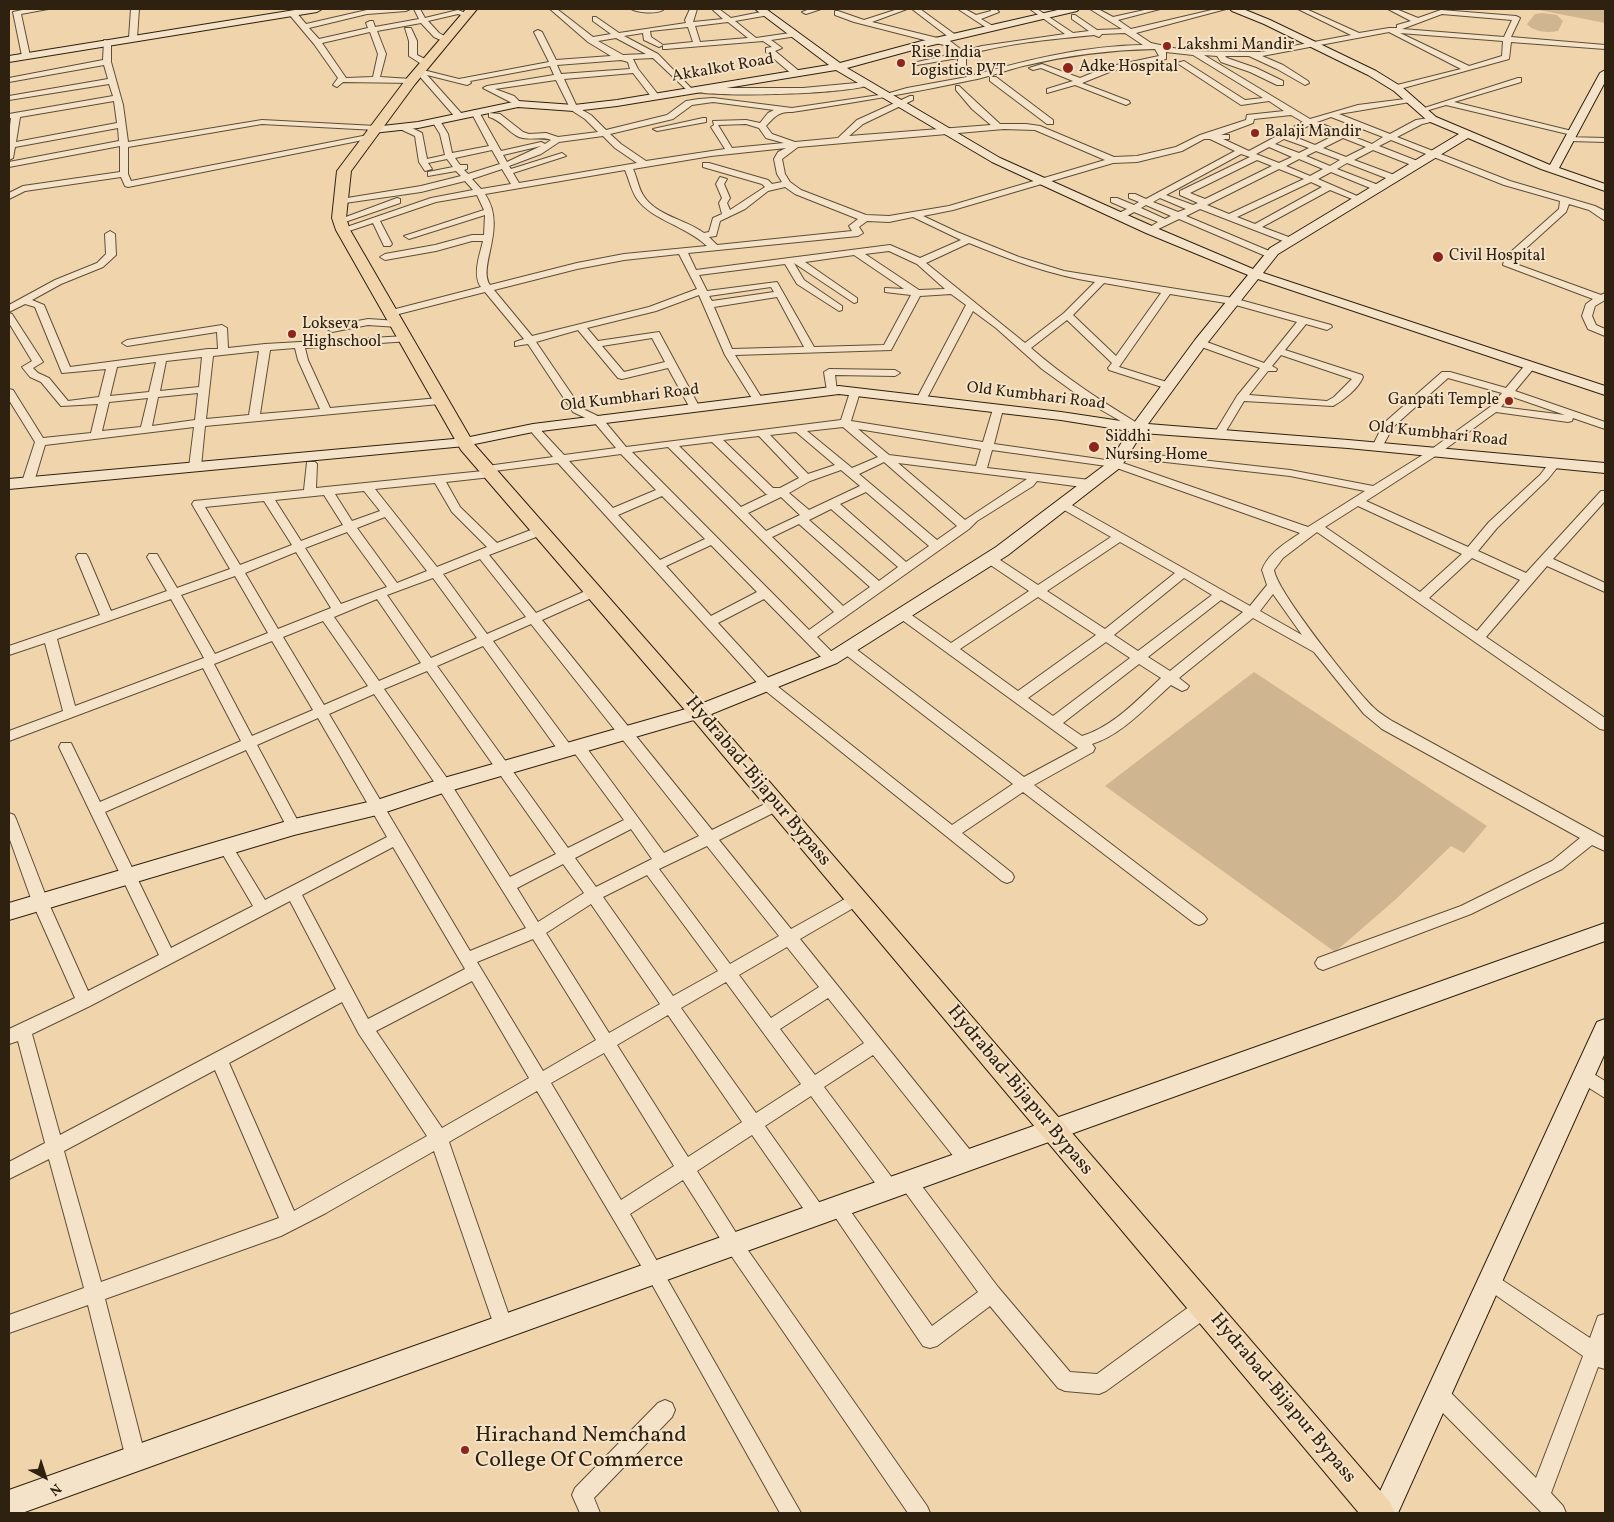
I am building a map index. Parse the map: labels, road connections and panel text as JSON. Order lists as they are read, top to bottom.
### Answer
{
  "streets": {
    "main road": ["Hydrabad-Bijapur Bypass"],
    "street": ["Akkalkot Road", "Old Kumbhari Road"]
  },
  "crossings": [
    ["Old Kumbhari Road", "Hydrabad-Bijapur Bypass"]
  ],
  "places": [
    "Lakshmi Mandir",
    "Rise India Logistics PVT",
    "Adke Hospital",
    "Balaji Mandir",
    "Civil Hospital",
    "Lokseva Highschool",
    "Ganpati Temple",
    "Siddhi Nursing Home",
    "Hirachand Nemchand College Of Commerce"
  ],
  "north": "bottom right"
}
